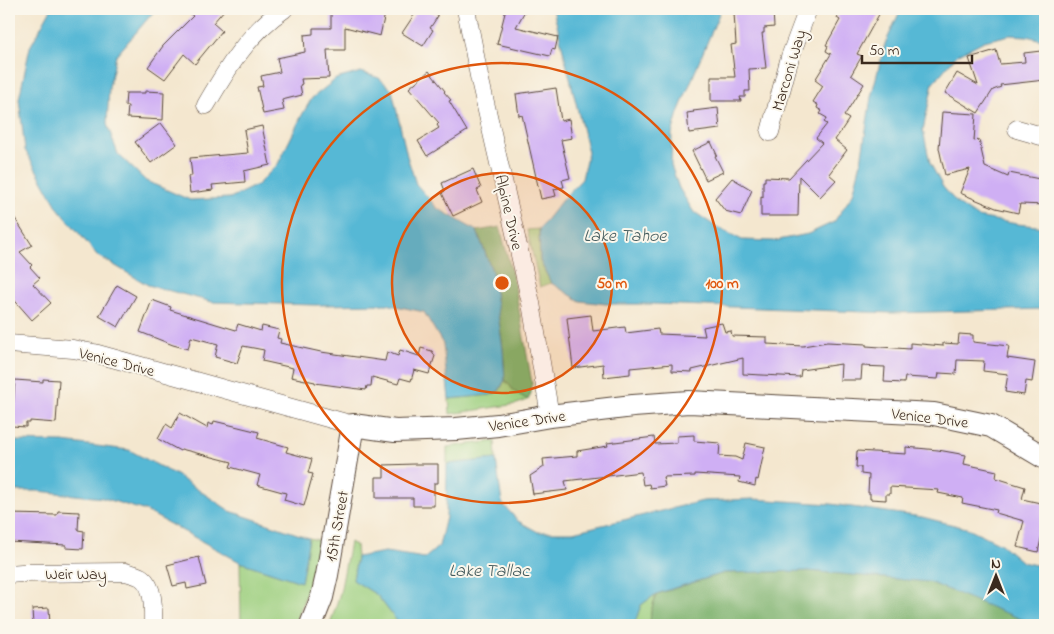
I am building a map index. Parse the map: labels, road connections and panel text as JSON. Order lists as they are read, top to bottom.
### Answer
{
  "streets": {
    "street": [
      "Marconi Way",
      "Alpine Drive",
      "Venice Drive",
      "15th Street",
      "Weir Way"
    ]
  },
  "crossings": [
    ["Alpine Drive", "Venice Drive"],
    ["Venice Drive", "15th Street"]
  ],
  "water": ["Lake Tahoe", "Lake Tallac"],
  "scale_bar": "50 m",
  "north": "top",
  "rings": ["50 m", "100 m"]
}
